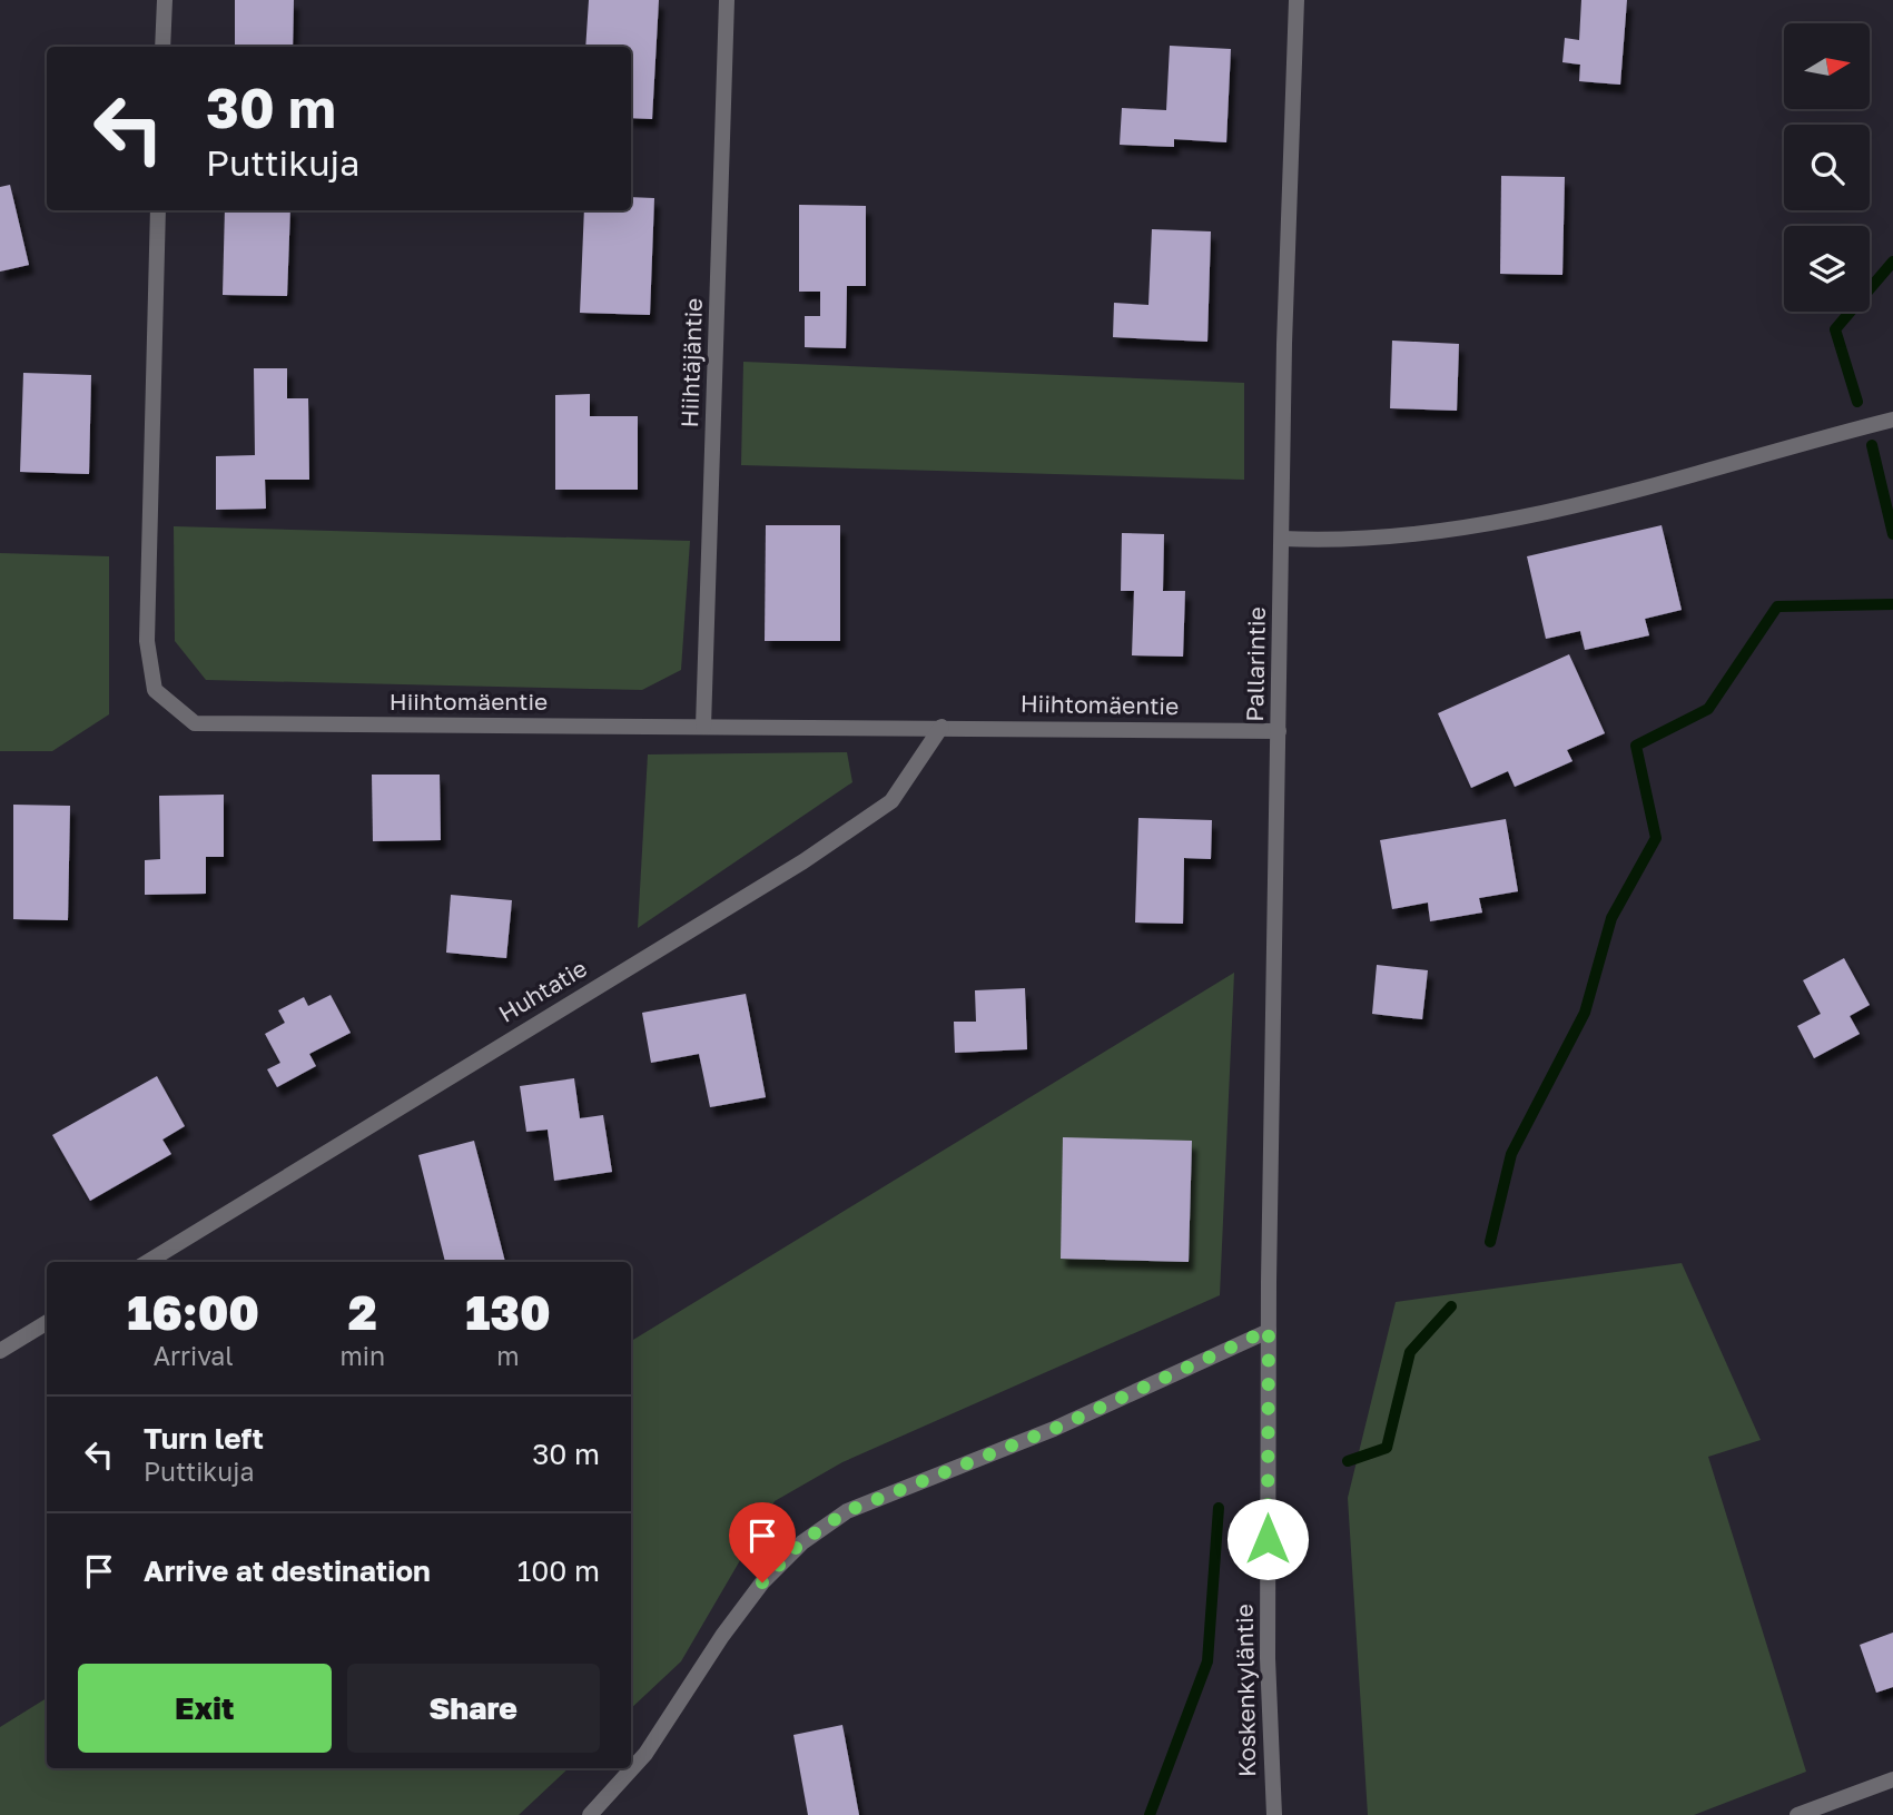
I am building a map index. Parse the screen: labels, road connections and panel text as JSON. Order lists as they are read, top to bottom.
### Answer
{
  "streets": {
    "street": [
      "Hiihtäjäntie",
      "Pallarintie",
      "Hiihtomäentie",
      "Huhtatie",
      "Koskenkyläntie"
    ]
  },
  "crossings": [
    ["Hiihtäjäntie", "Hiihtomäentie"],
    ["Pallarintie", "Hiihtomäentie"],
    ["Pallarintie", "Koskenkyläntie"],
    ["Hiihtomäentie", "Huhtatie"]
  ],
  "north": "right",
  "page": {
    "turn": ["30 m", "Puttikuja"],
    "eta": [
      "16:00",
      "Arrival",
      "2",
      "min",
      "130",
      "m"
    ],
    "list": [
      {
        "name": "Turn left",
        "note": "Puttikuja",
        "value": "30 m"
      },
      {
        "name": "Arrive at destination",
        "value": "100 m"
      }
    ],
    "buttons": ["Exit", "Share"]
  }
}
